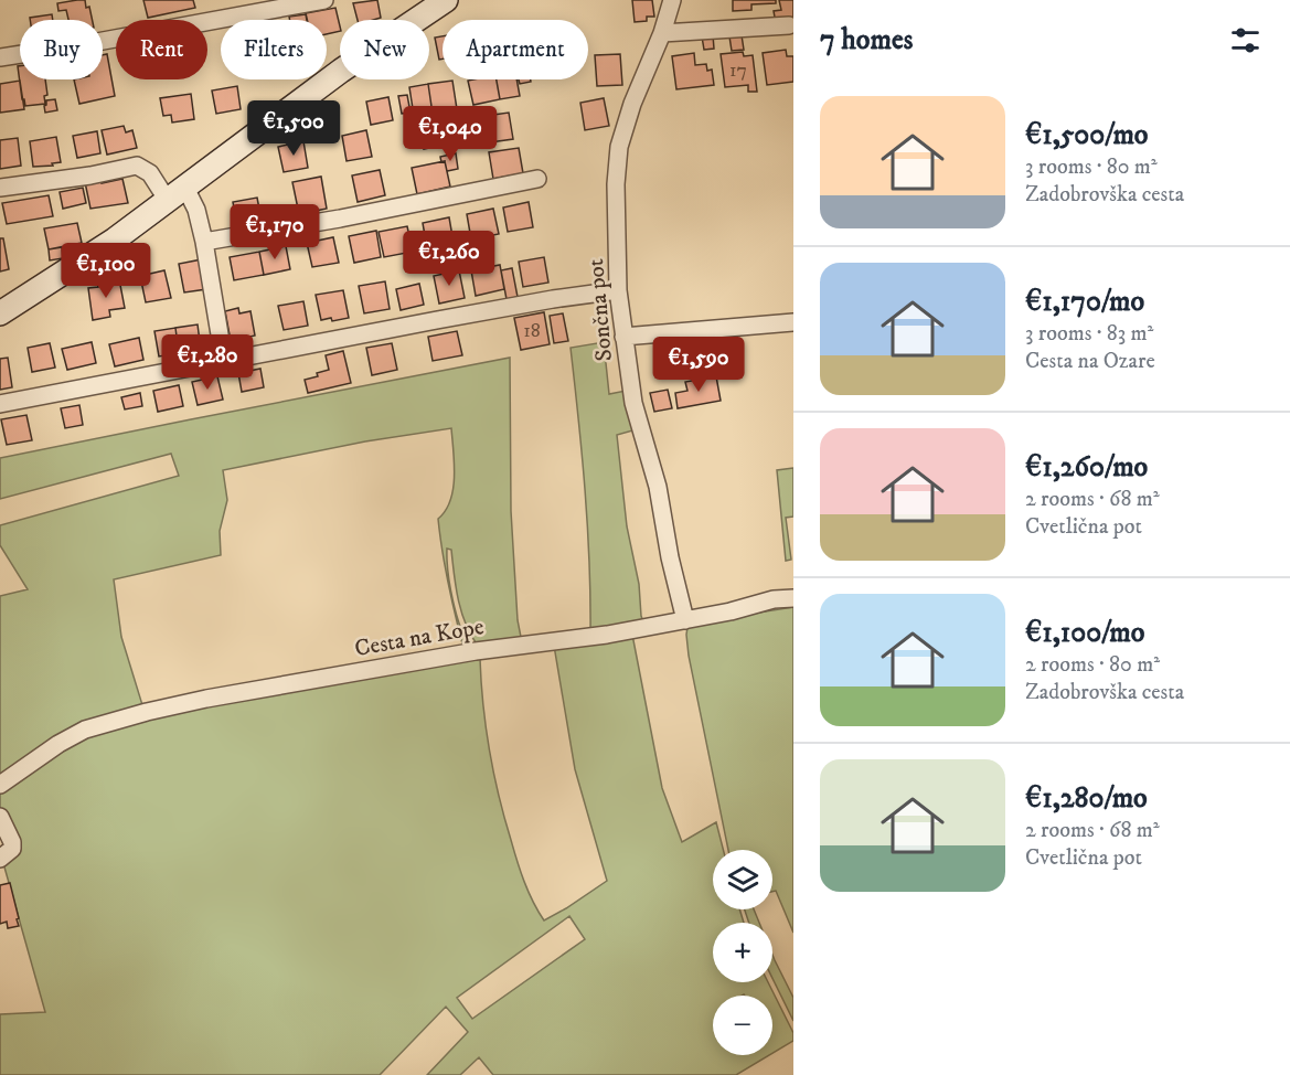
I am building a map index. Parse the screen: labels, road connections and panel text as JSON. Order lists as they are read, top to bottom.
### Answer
{
  "streets": {
    "street": ["Sončna pot", "Cesta na Kope"]
  },
  "crossings": [
    ["Sončna pot", "Cesta na Kope"]
  ],
  "house_numbers": ["17", "18"],
  "page": {
    "heading": "7 homes",
    "chip": [
      "Buy",
      "Rent",
      "Filters",
      "New",
      "Apartment"
    ],
    "list": [
      {
        "name": "€1,500/mo",
        "note": "3 rooms · 80 m² · Zadobrovška cesta"
      },
      {
        "name": "€1,170/mo",
        "note": "3 rooms · 83 m² · Cesta na Ozare"
      },
      {
        "name": "€1,260/mo",
        "note": "2 rooms · 68 m² · Cvetlična pot"
      },
      {
        "name": "€1,100/mo",
        "note": "2 rooms · 80 m² · Zadobrovška cesta"
      },
      {
        "name": "€1,280/mo",
        "note": "2 rooms · 68 m² · Cvetlična pot"
      }
    ],
    "price": [
      "€1,500",
      "€1,040",
      "€1,170",
      "€1,260",
      "€1,100",
      "€1,280",
      "€1,590"
    ],
    "map_buttons": ["+", "−"]
  }
}
